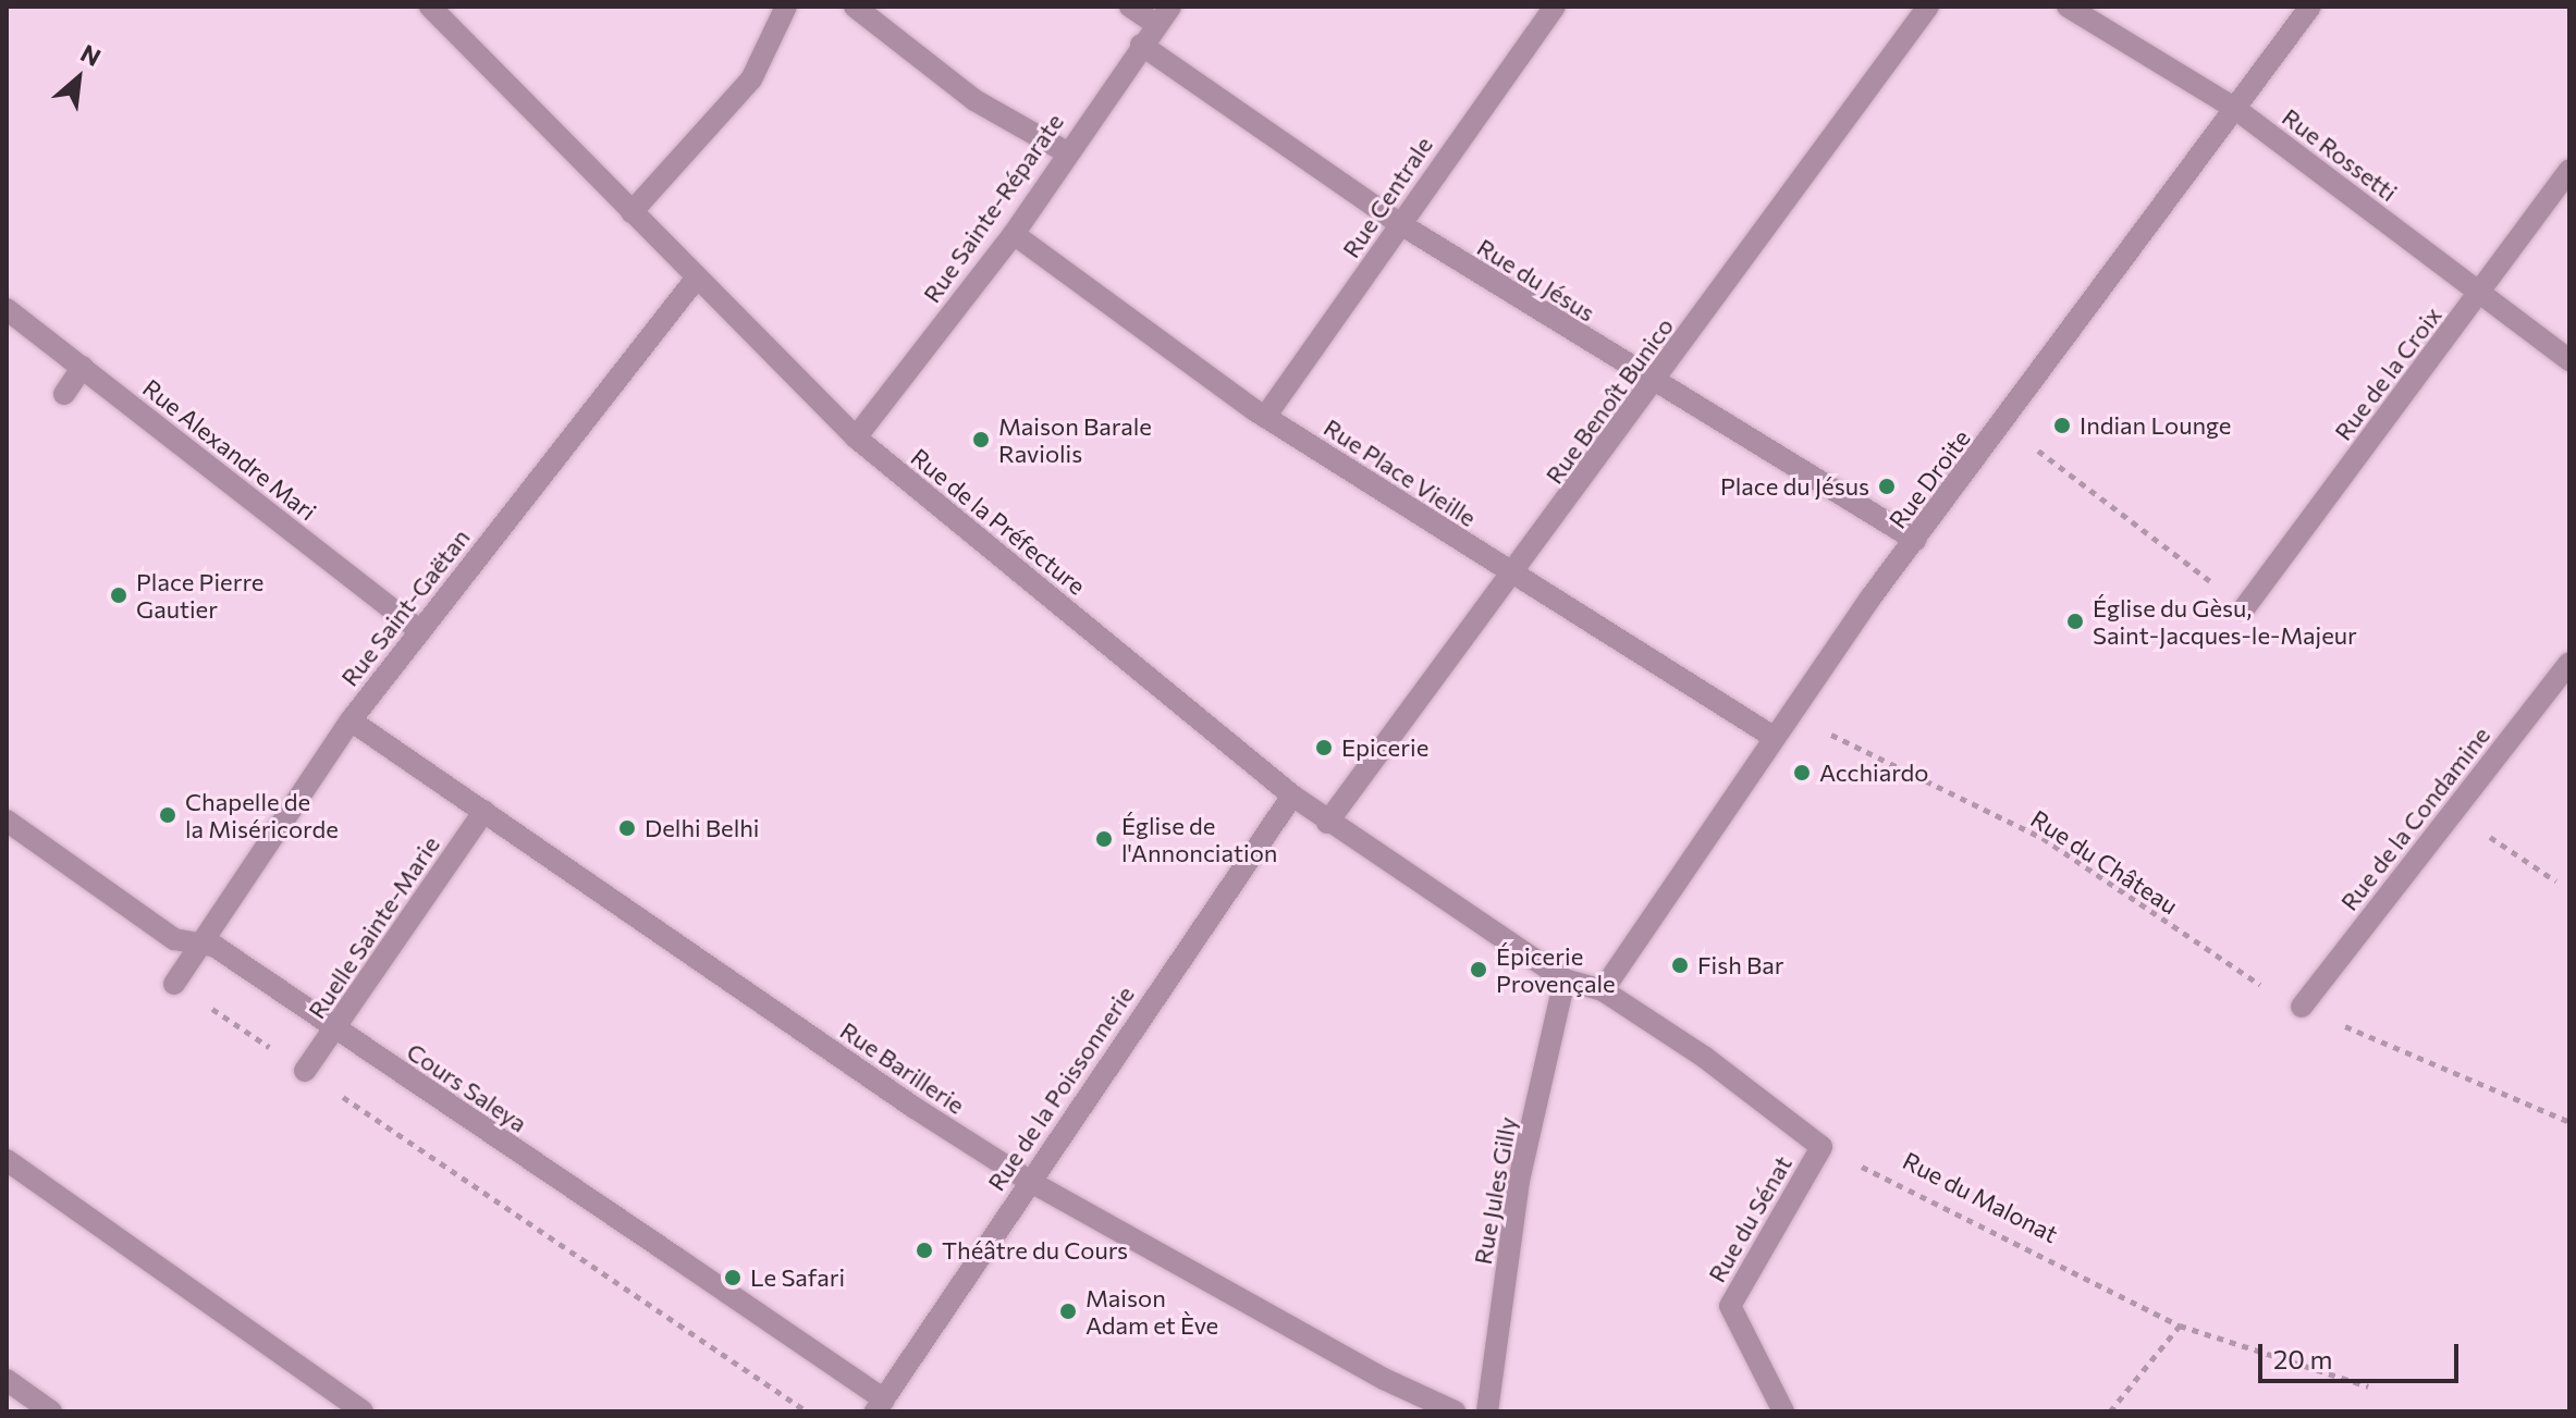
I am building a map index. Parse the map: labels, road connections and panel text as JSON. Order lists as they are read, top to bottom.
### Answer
{
  "streets": {
    "street": [
      "Rue Rossetti",
      "Rue Centrale",
      "Rue Sainte-Réparate",
      "Rue du Jésus",
      "Rue de la Croix",
      "Rue Benoît Bunico",
      "Rue Alexandre Mari",
      "Rue Place Vieille",
      "Rue Droite",
      "Rue de la Préfecture",
      "Rue Saint-Gaëtan",
      "Rue de la Condamine",
      "Ruelle Sainte-Marie",
      "Rue Barillerie",
      "Cours Saleya",
      "Rue de la Poissonnerie",
      "Rue Jules Gilly",
      "Rue du Sénat"
    ],
    "path": ["Rue du Château", "Rue du Malonat"]
  },
  "crossings": [
    ["Rue Rossetti", "Rue de la Croix"],
    ["Rue Rossetti", "Rue Droite"],
    ["Rue Centrale", "Rue du Jésus"],
    ["Rue Centrale", "Rue Place Vieille"],
    ["Rue Sainte-Réparate", "Rue du Jésus"],
    ["Rue Sainte-Réparate", "Rue Place Vieille"],
    ["Rue Sainte-Réparate", "Rue de la Préfecture"],
    ["Rue du Jésus", "Rue Benoît Bunico"],
    ["Rue du Jésus", "Rue Droite"],
    ["Rue Benoît Bunico", "Rue Place Vieille"],
    ["Rue Benoît Bunico", "Rue de la Préfecture"],
    ["Rue Alexandre Mari", "Rue Saint-Gaëtan"],
    ["Rue Place Vieille", "Rue Droite"],
    ["Rue Droite", "Rue de la Préfecture"],
    ["Rue Droite", "Rue du Château"],
    ["Rue de la Préfecture", "Rue Saint-Gaëtan"],
    ["Rue de la Préfecture", "Rue de la Poissonnerie"],
    ["Rue de la Préfecture", "Rue Jules Gilly"],
    ["Rue Saint-Gaëtan", "Rue Barillerie"],
    ["Rue Saint-Gaëtan", "Cours Saleya"],
    ["Rue de la Condamine", "Rue du Château"],
    ["Ruelle Sainte-Marie", "Rue Barillerie"],
    ["Ruelle Sainte-Marie", "Cours Saleya"],
    ["Rue Barillerie", "Rue de la Poissonnerie"],
    ["Cours Saleya", "Rue de la Poissonnerie"],
    ["Rue du Malonat", "Rue du Sénat"]
  ],
  "places": [
    "Indian Lounge",
    "Maison Barale Raviolis",
    "Place du Jésus",
    "Place Pierre Gautier",
    "Église du Gèsu, Saint-Jacques-le-Majeur",
    "Epicerie",
    "Acchiardo",
    "Chapelle de la Miséricorde",
    "Delhi Belhi",
    "Église de l'Annonciation",
    "Fish Bar",
    "Épicerie Provençale",
    "Théâtre du Cours",
    "Le Safari",
    "Maison Adam et Ève"
  ],
  "scale_bar": "20 m",
  "north": "top right"
}
